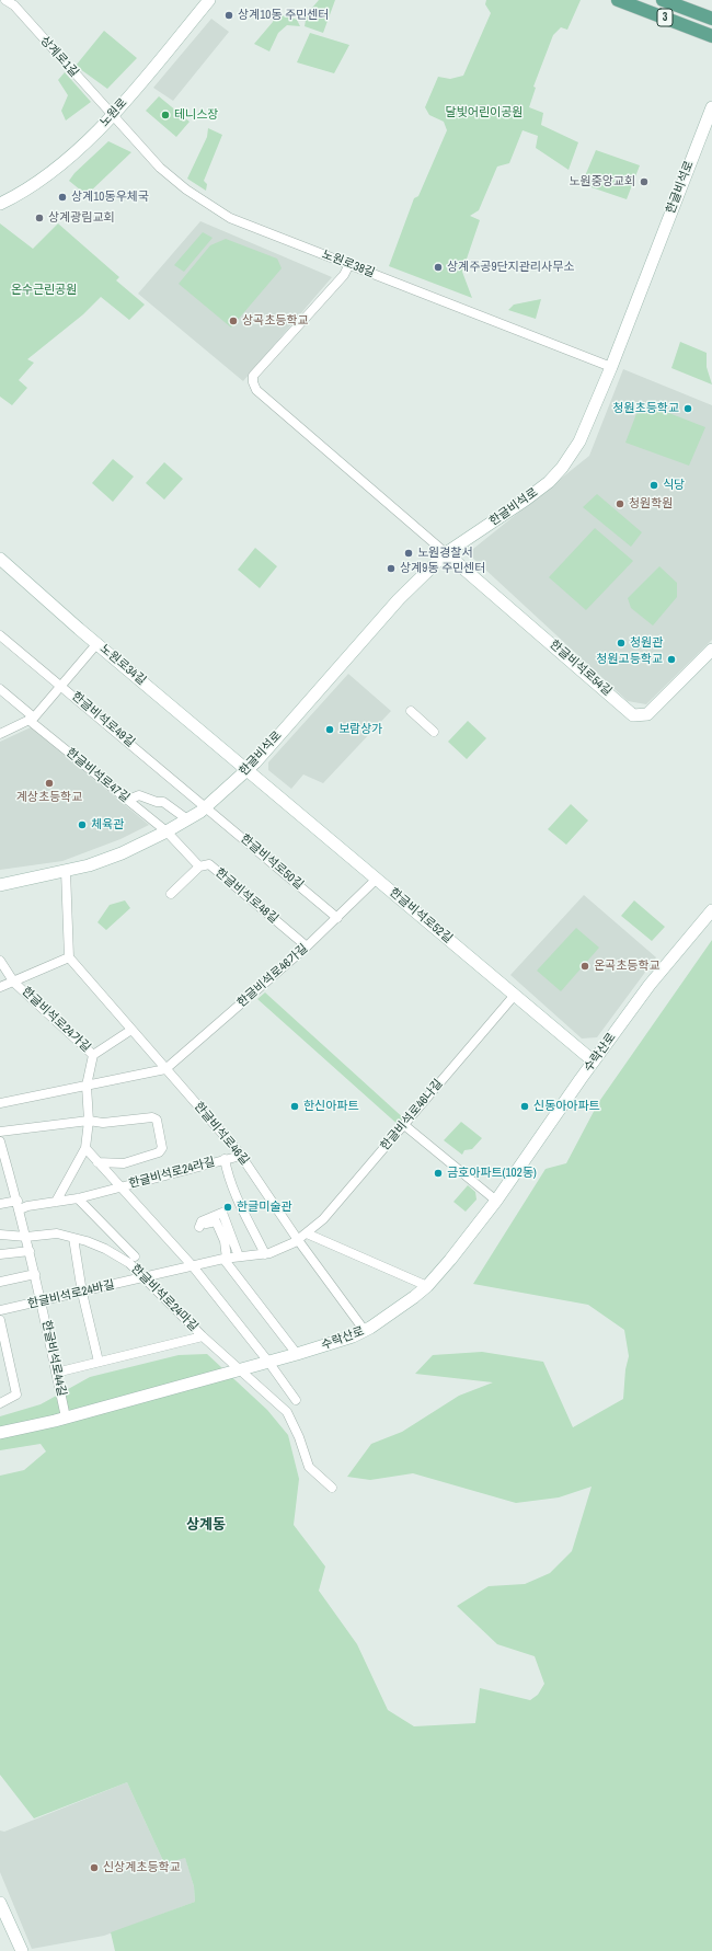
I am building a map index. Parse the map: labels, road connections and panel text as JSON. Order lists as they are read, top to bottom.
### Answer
{
  "streets": {
    "main road": ["3"],
    "street": [
      "상계로1길",
      "노원로",
      "한글비석로",
      "노원로38길",
      "노원로34길",
      "한글비석로54길",
      "한글비석로49길",
      "한글비석로47길",
      "한글비석로50길",
      "한글비석로48길",
      "한글비석로52길",
      "한글비석로46가길",
      "한글비석로24가길",
      "수락산로",
      "한글비석로46나길",
      "한글비석로46길",
      "한글비석로24라길",
      "한글비석로24바길",
      "한글비석로24마길",
      "한글비석로44길"
    ]
  },
  "crossings": [
    ["상계로1길", "노원로"],
    ["상계로1길", "노원로38길"],
    ["노원로", "노원로38길"],
    ["한글비석로", "노원로38길"],
    ["한글비석로", "노원로34길"],
    ["한글비석로", "한글비석로54길"],
    ["한글비석로", "한글비석로49길"],
    ["한글비석로", "한글비석로47길"],
    ["한글비석로", "한글비석로50길"],
    ["한글비석로", "한글비석로48길"],
    ["한글비석로", "한글비석로52길"],
    ["노원로34길", "한글비석로52길"],
    ["한글비석로49길", "한글비석로50길"],
    ["한글비석로47길", "한글비석로48길"],
    ["한글비석로50길", "한글비석로46가길"],
    ["한글비석로48길", "한글비석로46가길"],
    ["한글비석로52길", "한글비석로46가길"],
    ["한글비석로52길", "수락산로"],
    ["한글비석로52길", "한글비석로46나길"],
    ["한글비석로46가길", "한글비석로46길"],
    ["한글비석로24가길", "한글비석로46길"],
    ["수락산로", "한글비석로46길"],
    ["수락산로", "한글비석로24마길"],
    ["수락산로", "한글비석로44길"],
    ["한글비석로46나길", "한글비석로46길"],
    ["한글비석로46나길", "한글비석로24바길"],
    ["한글비석로46길", "한글비석로24라길"],
    ["한글비석로46길", "한글비석로24바길"],
    ["한글비석로24라길", "한글비석로24바길"],
    ["한글비석로24라길", "한글비석로44길"],
    ["한글비석로24바길", "한글비석로24마길"],
    ["한글비석로24바길", "한글비석로44길"],
    ["한글비석로24마길", "한글비석로44길"]
  ],
  "districts": ["상계동"],
  "parks": ["달빛어린이공원", "온수근린공원"],
  "places": [
    "상계10동 주민센터",
    "테니스장",
    "노원중앙교회",
    "상계10동우체국",
    "상계광림교회",
    "상계주공9단지관리사무소",
    "상곡초등학교",
    "청원초등학교",
    "식당",
    "청원학원",
    "노원경찰서",
    "상계9동 주민센터",
    "청원관",
    "청원고등학교",
    "보람상가",
    "계상초등학교",
    "체육관",
    "온곡초등학교",
    "한신아파트",
    "신동아아파트",
    "금호아파트(102동)",
    "한글미술관",
    "신상계초등학교"
  ]
}
